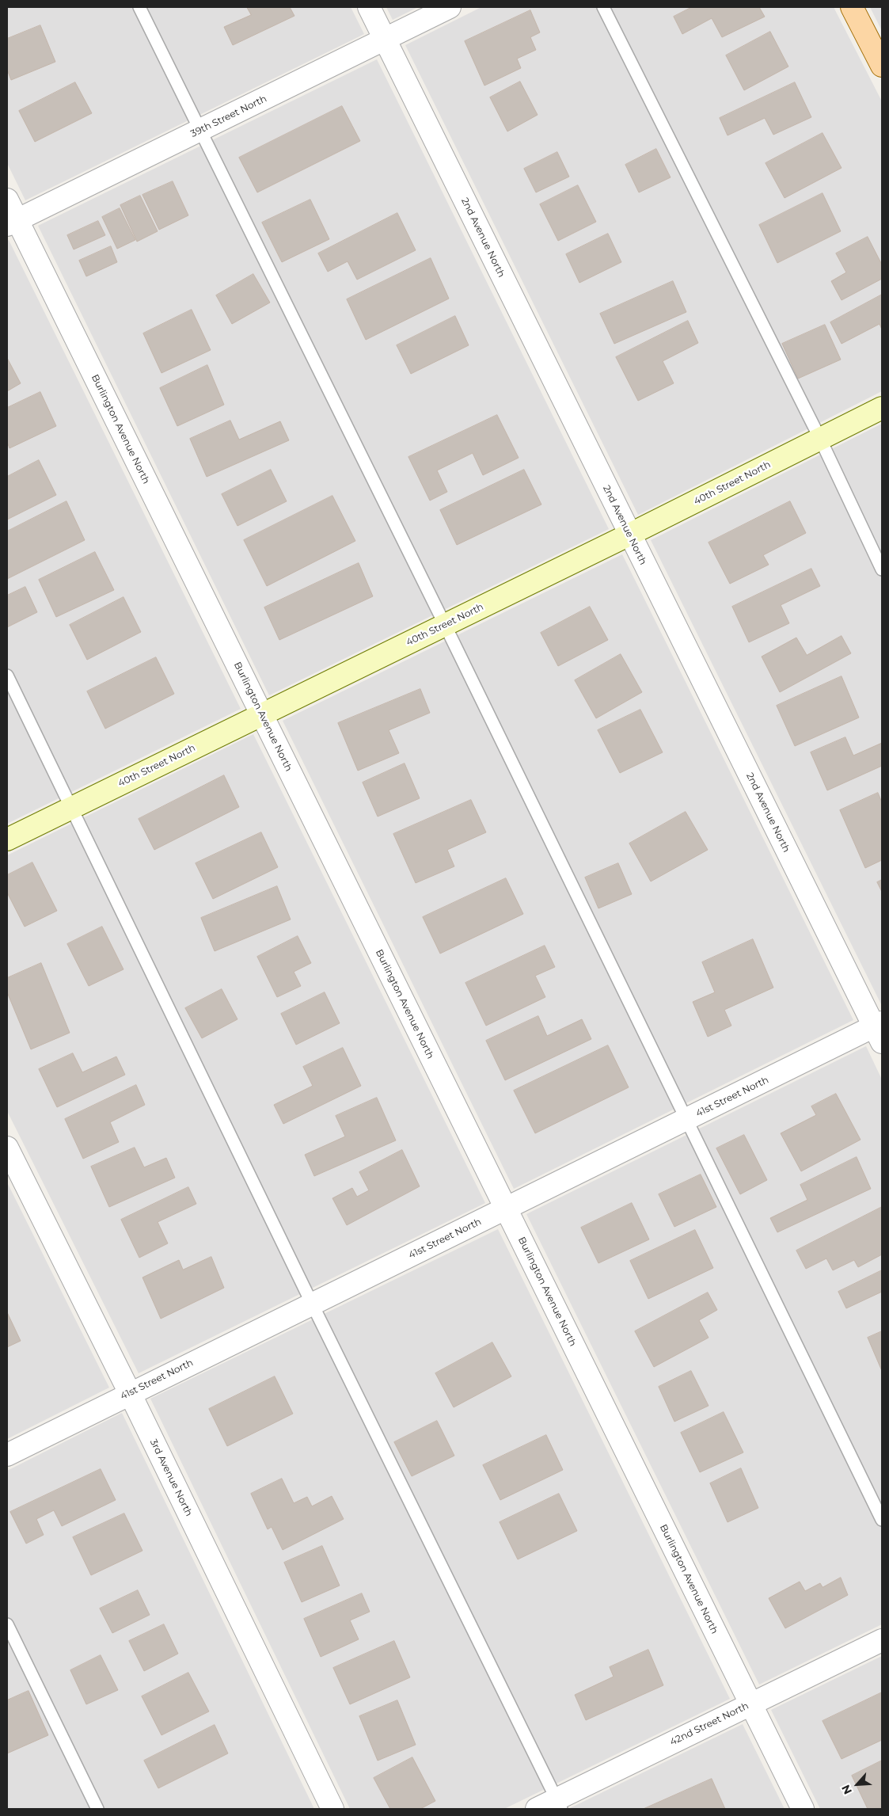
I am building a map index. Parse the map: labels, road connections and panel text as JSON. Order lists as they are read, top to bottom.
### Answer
{
  "streets": {
    "street": [
      "39th Street North",
      "2nd Avenue North",
      "Burlington Avenue North",
      "40th Street North",
      "41st Street North",
      "3rd Avenue North",
      "42nd Street North"
    ]
  },
  "crossings": [
    ["39th Street North", "2nd Avenue North"],
    ["39th Street North", "Burlington Avenue North"],
    ["2nd Avenue North", "40th Street North"],
    ["2nd Avenue North", "41st Street North"],
    ["Burlington Avenue North", "40th Street North"],
    ["Burlington Avenue North", "41st Street North"],
    ["Burlington Avenue North", "42nd Street North"],
    ["41st Street North", "3rd Avenue North"]
  ],
  "north": "bottom left"
}
